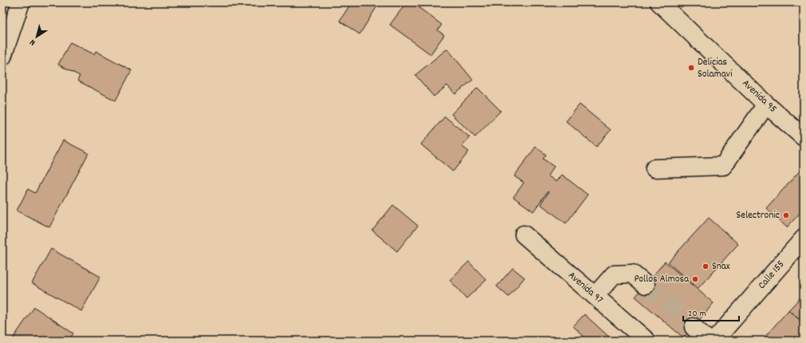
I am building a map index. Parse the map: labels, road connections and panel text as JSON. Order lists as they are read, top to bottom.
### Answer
{
  "streets": {
    "street": ["Avenida 95", "Calle 155", "Avenida 97"]
  },
  "places": [
    "Delicias Solamavi",
    "Selectronic",
    "Snax",
    "Pollos Almosa"
  ],
  "scale_bar": "20 m",
  "north": "bottom left"
}
